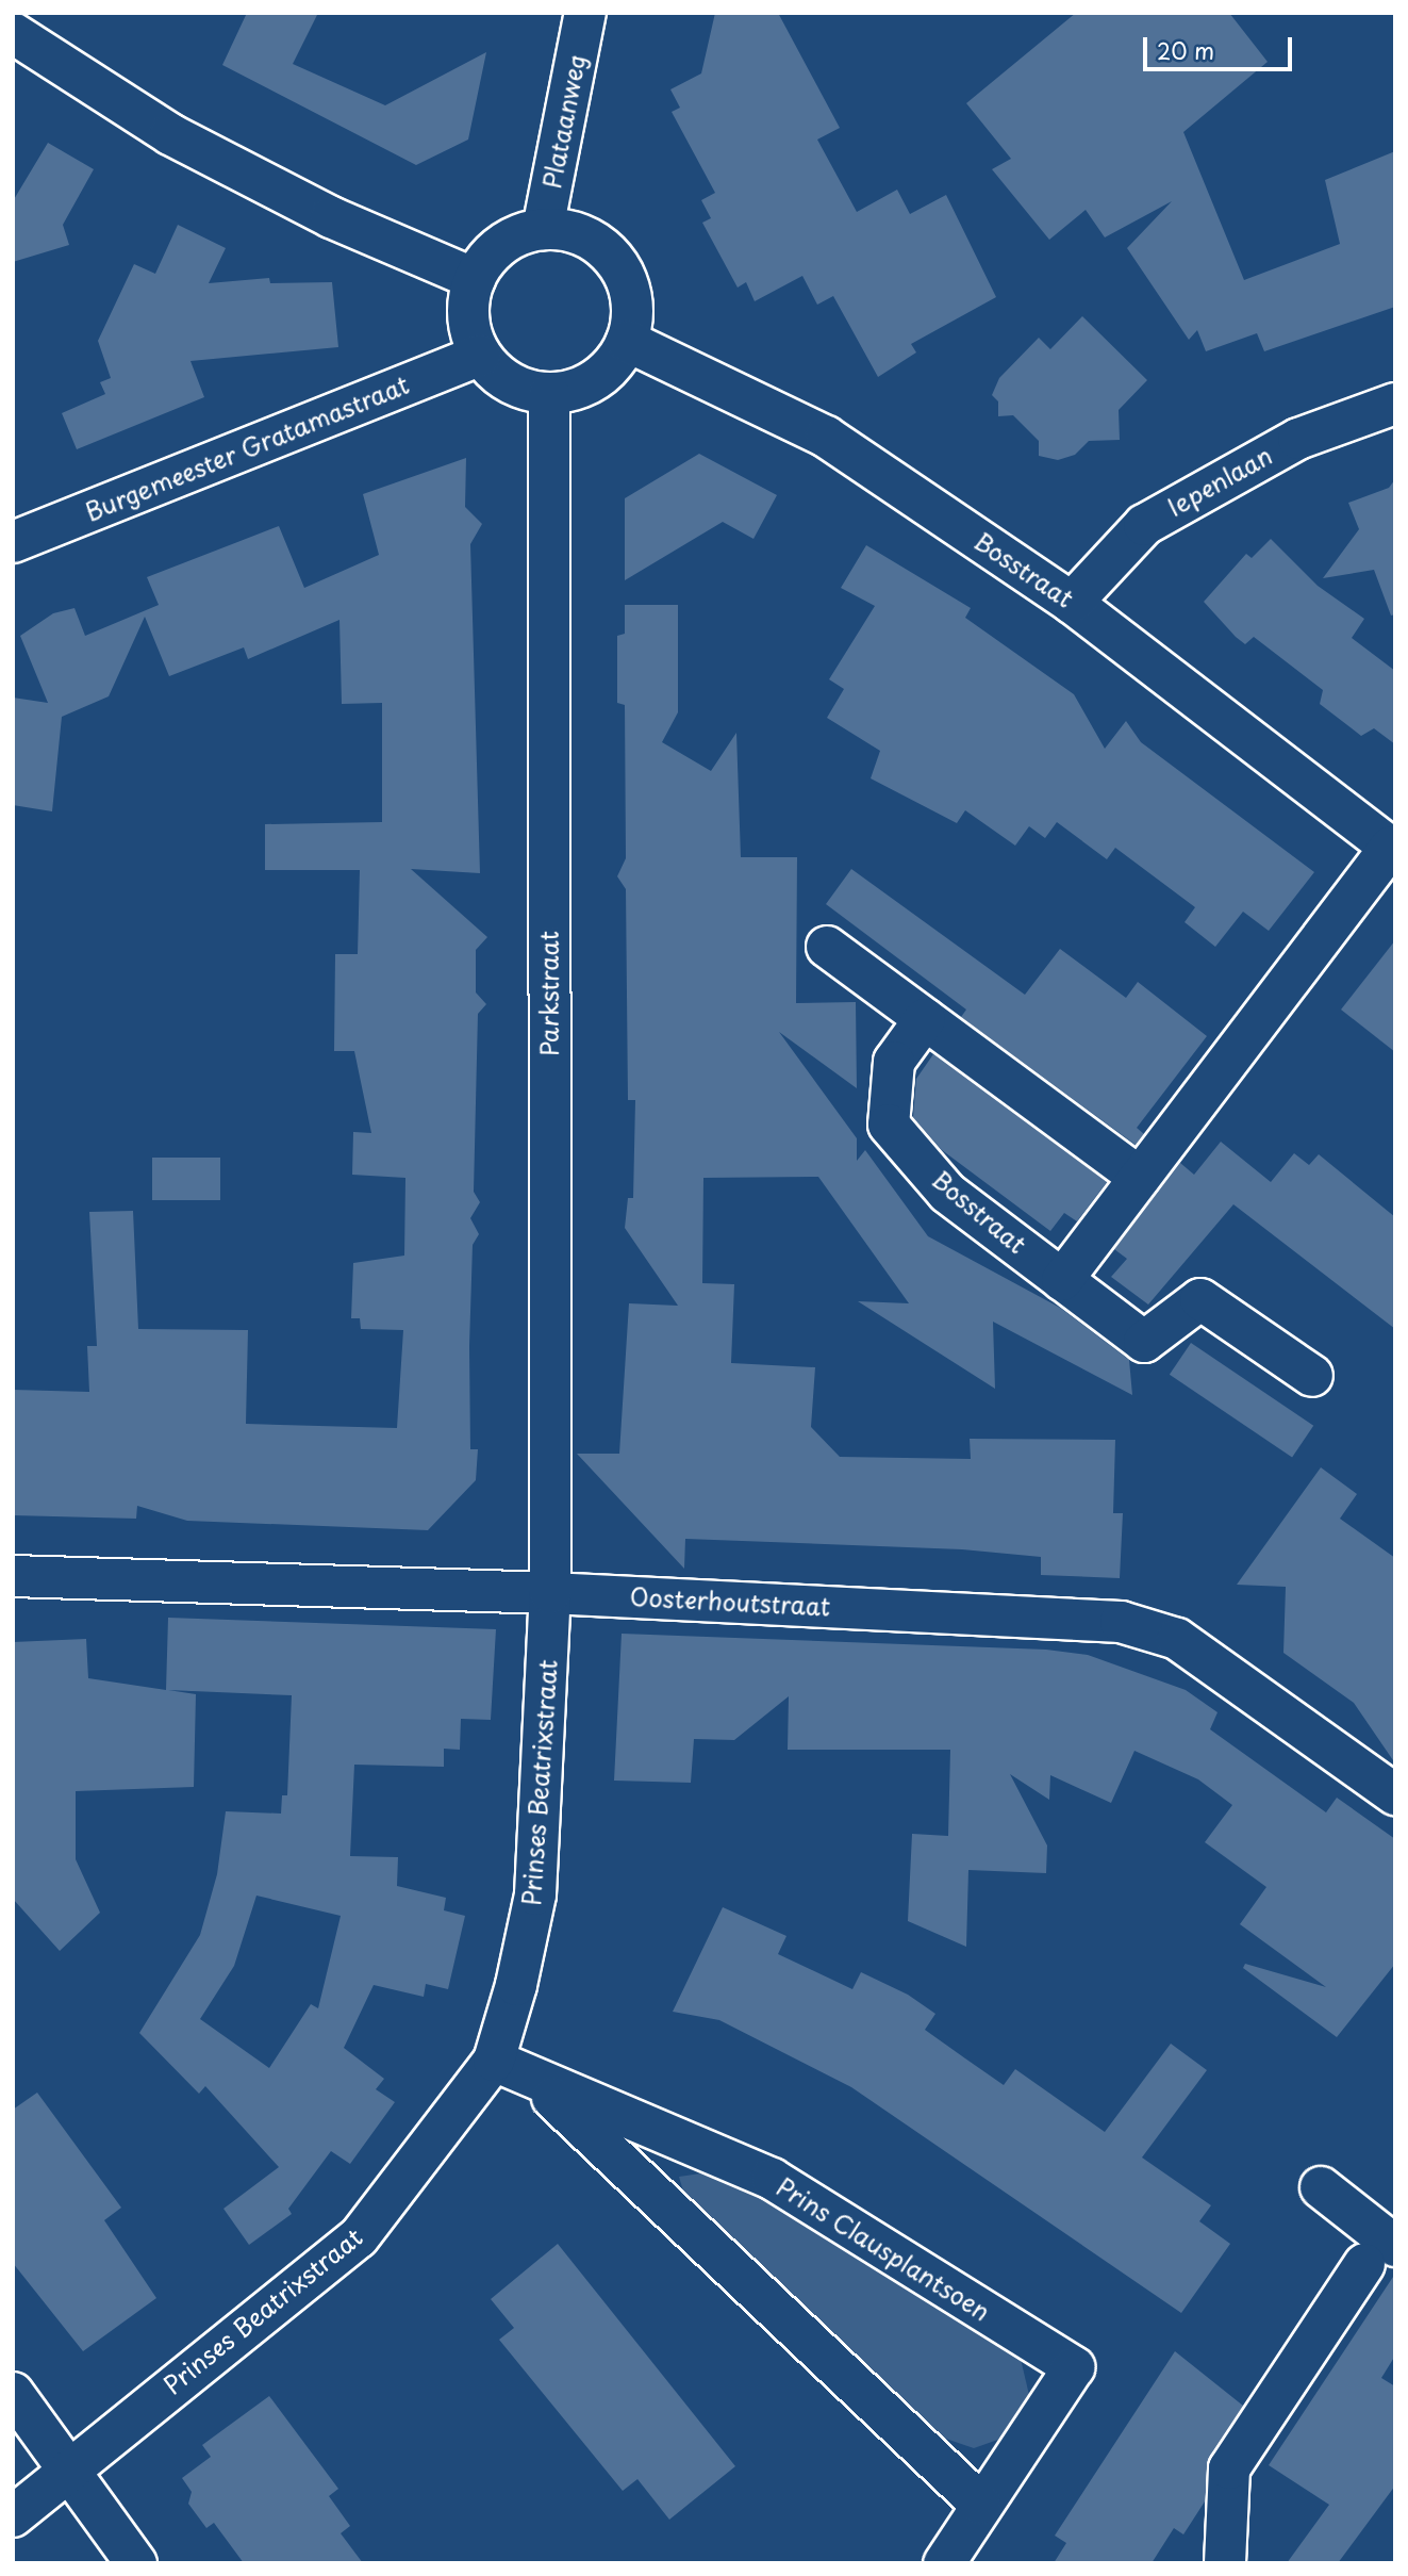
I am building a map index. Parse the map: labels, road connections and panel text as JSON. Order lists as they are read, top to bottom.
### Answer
{
  "streets": {
    "street": [
      "Plataanweg",
      "Burgemeester Gratamastraat",
      "Iepenlaan",
      "Bosstraat",
      "Parkstraat",
      "Oosterhoutstraat",
      "Prinses Beatrixstraat",
      "Prins Clausplantsoen"
    ]
  },
  "crossings": [
    ["Plataanweg", "Burgemeester Gratamastraat"],
    ["Plataanweg", "Bosstraat"],
    ["Plataanweg", "Parkstraat"],
    ["Burgemeester Gratamastraat", "Bosstraat"],
    ["Burgemeester Gratamastraat", "Parkstraat"],
    ["Iepenlaan", "Bosstraat"],
    ["Bosstraat", "Parkstraat"],
    ["Parkstraat", "Oosterhoutstraat"],
    ["Parkstraat", "Prinses Beatrixstraat"],
    ["Oosterhoutstraat", "Prinses Beatrixstraat"],
    ["Prinses Beatrixstraat", "Prins Clausplantsoen"]
  ],
  "scale_bar": "20 m"
}
